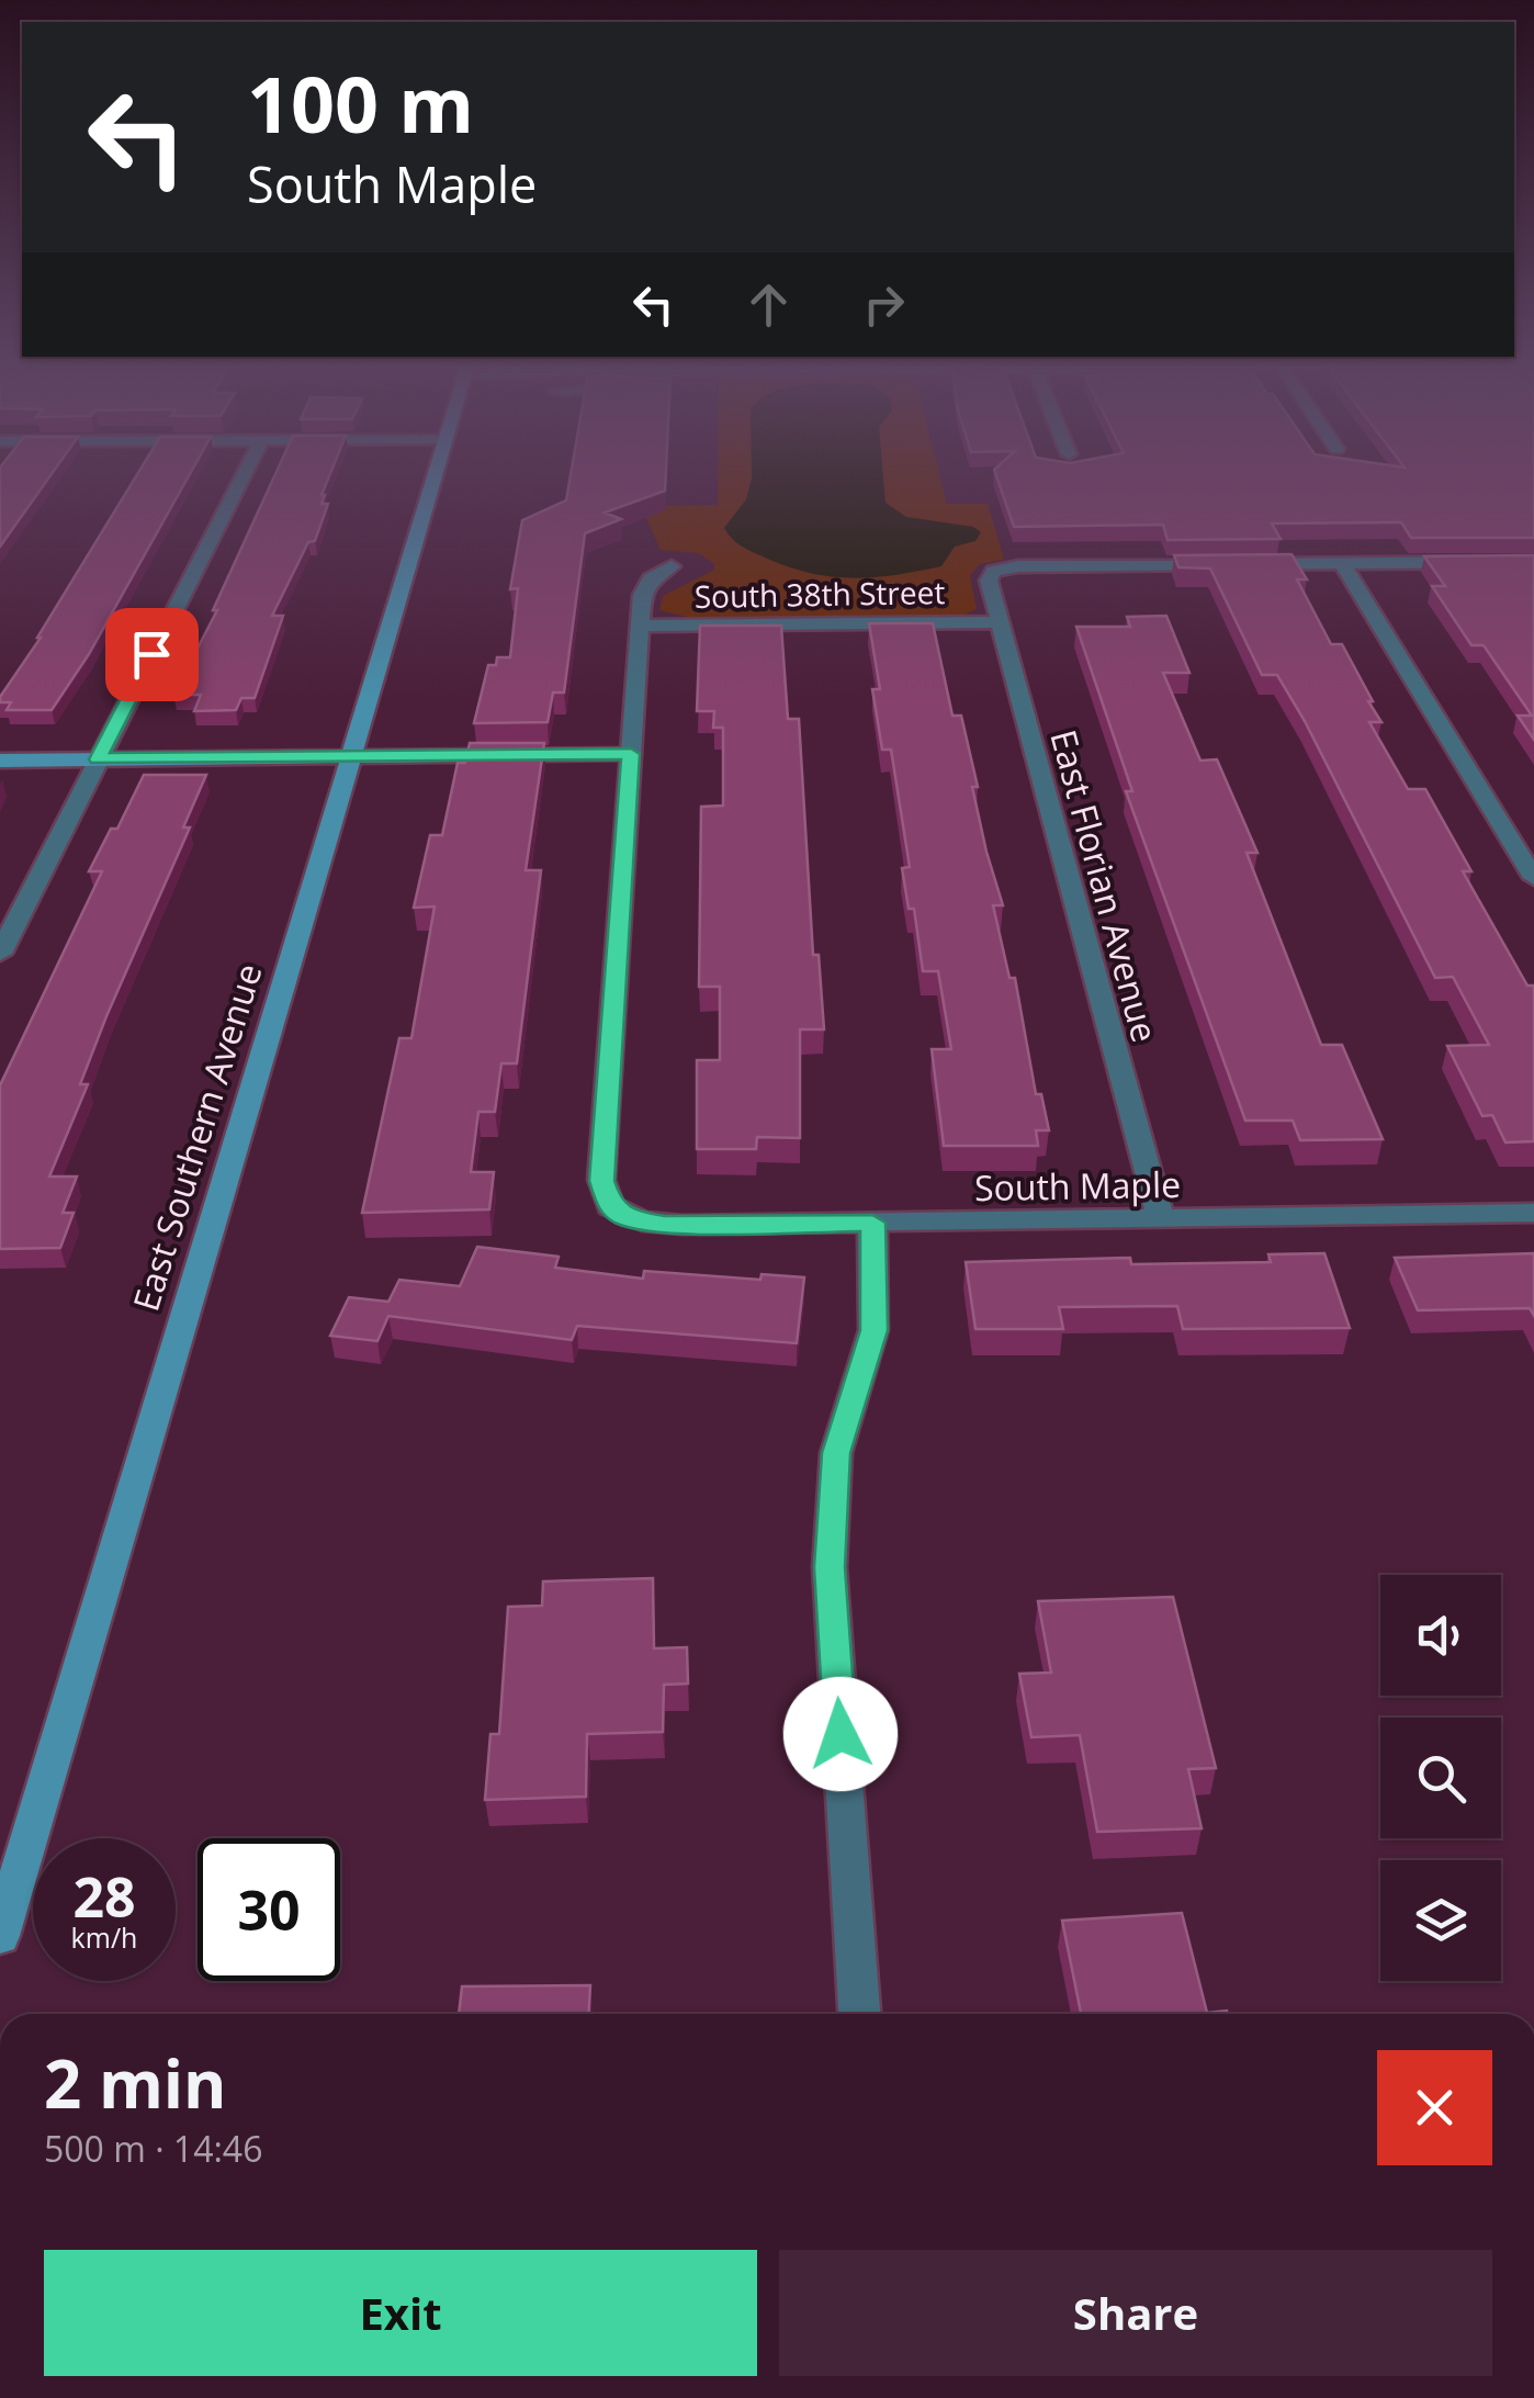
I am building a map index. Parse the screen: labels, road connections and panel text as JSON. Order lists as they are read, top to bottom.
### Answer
{
  "streets": {
    "main road": ["East Southern Avenue"],
    "street": ["South 38th Street", "East Florian Avenue", "South Maple"]
  },
  "crossings": [
    ["South 38th Street", "East Florian Avenue"],
    ["East Florian Avenue", "South Maple"]
  ],
  "page": {
    "turn": ["100 m", "South Maple"],
    "speed": "28 km/h",
    "limit": "30",
    "heading": ["2 min", "500 m · 14:46"],
    "buttons": ["Exit", "Share"]
  }
}
